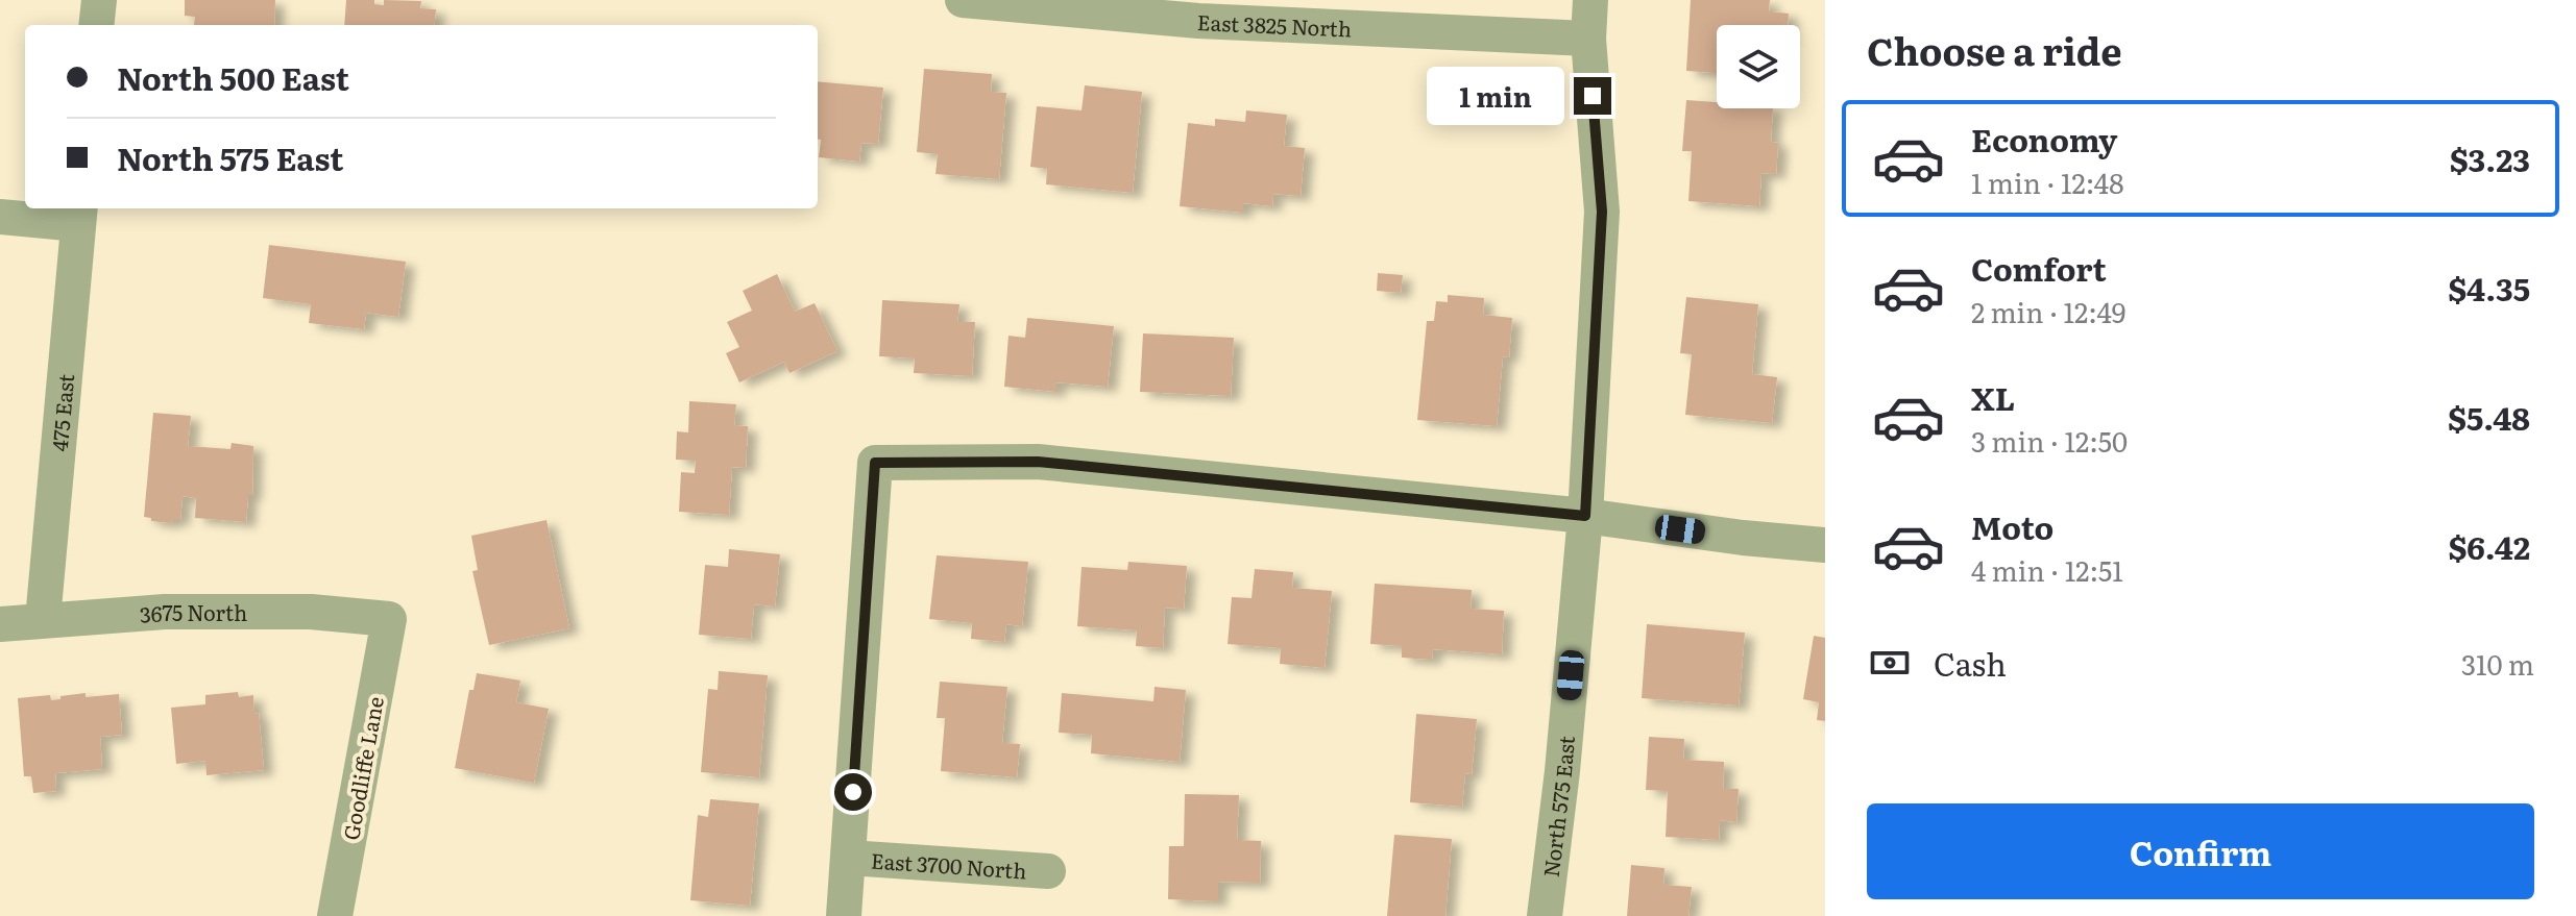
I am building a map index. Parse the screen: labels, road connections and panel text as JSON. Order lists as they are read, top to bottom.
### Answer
{
  "streets": {
    "street": [
      "East 3825 North",
      "475 East",
      "3675 North",
      "Goodliffe Lane",
      "North 575 East",
      "East 3700 North"
    ]
  },
  "crossings": [
    ["East 3825 North", "North 575 East"],
    ["475 East", "3675 North"],
    ["3675 North", "Goodliffe Lane"]
  ],
  "page": {
    "heading": "Choose a ride",
    "banner": ["North 500 East", "North 575 East"],
    "bubble": "1 min",
    "list": [
      {
        "name": "Economy",
        "note": "1 min · 12:48",
        "value": "$3.23"
      },
      {
        "name": "Comfort",
        "note": "2 min · 12:49",
        "value": "$4.35"
      },
      {
        "name": "XL",
        "note": "3 min · 12:50",
        "value": "$5.48"
      },
      {
        "name": "Moto",
        "note": "4 min · 12:51",
        "value": "$6.42"
      }
    ],
    "pay": ["Cash", "310 m"],
    "buttons": "Confirm"
  }
}
